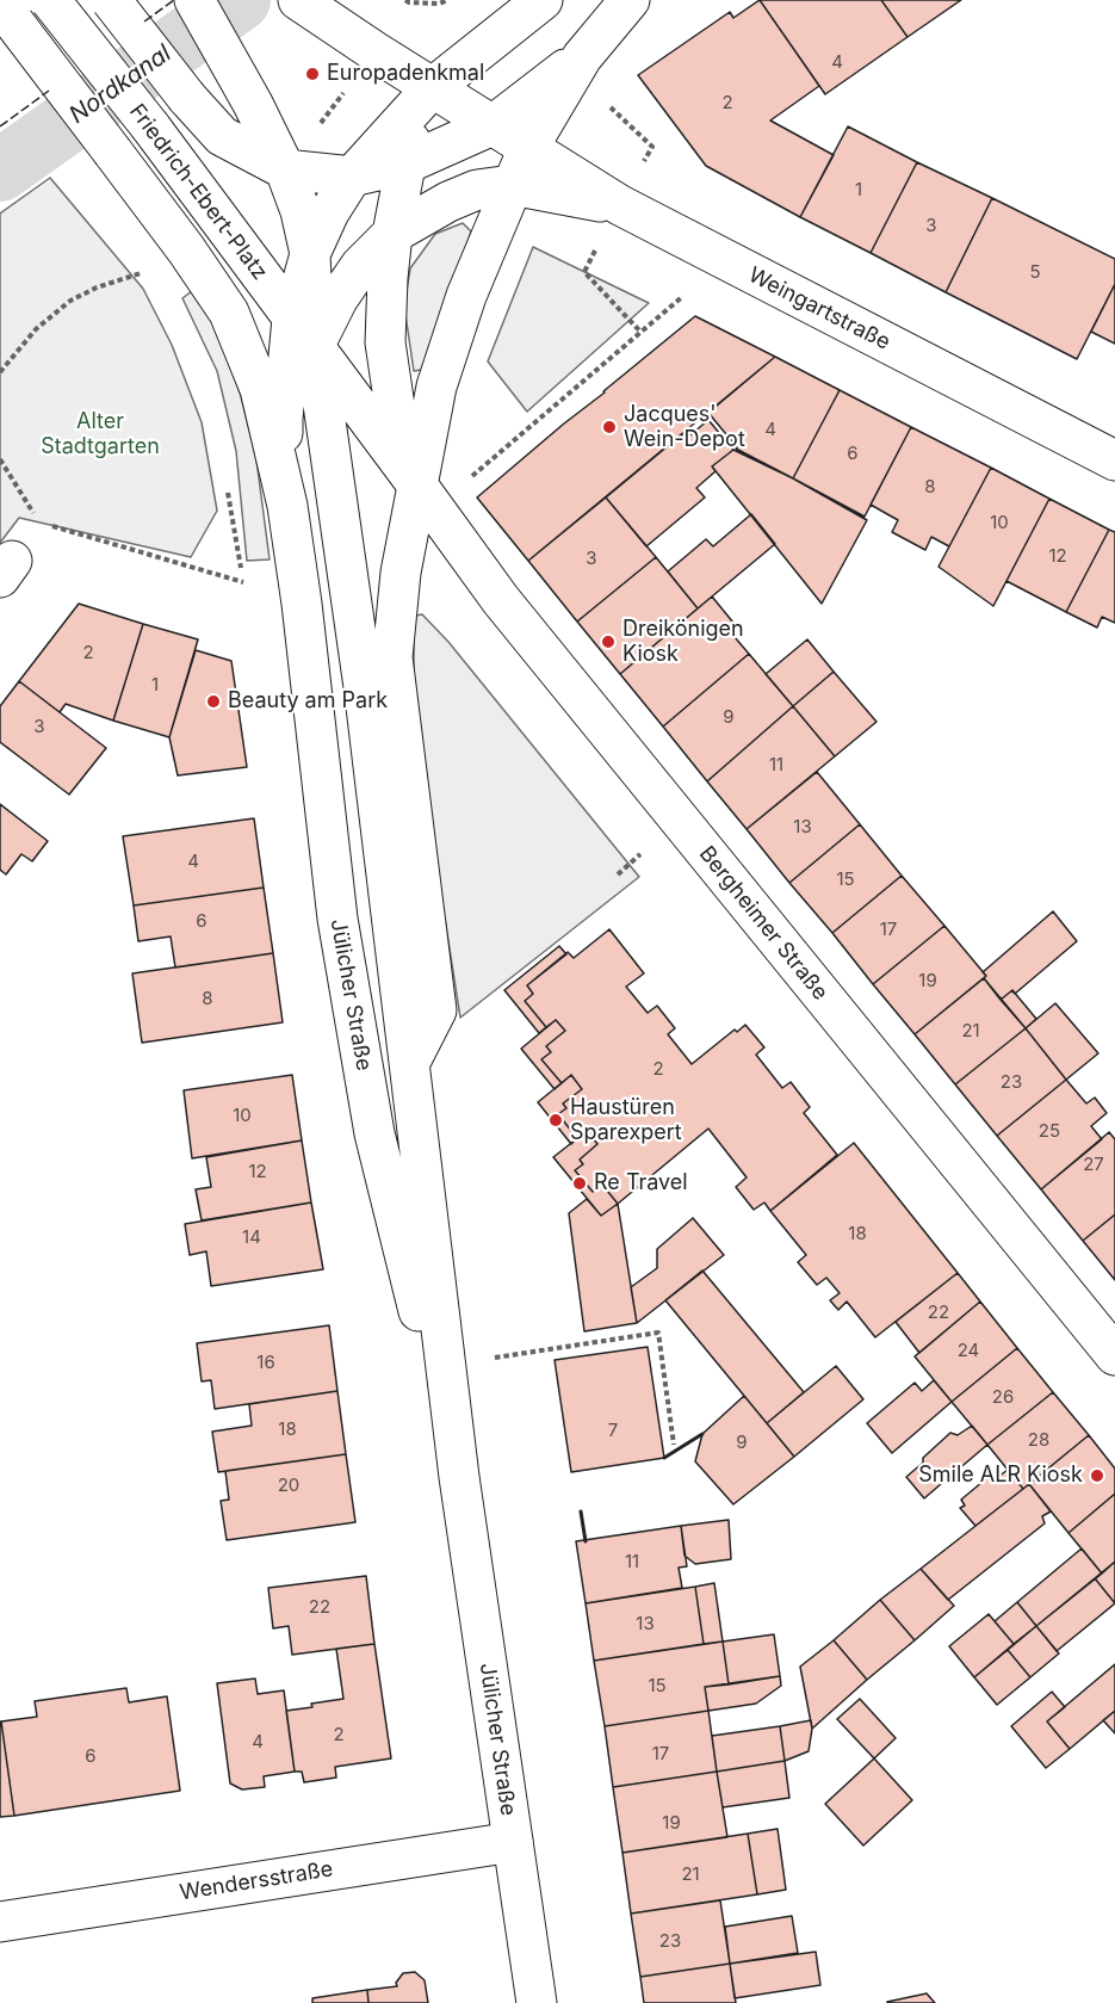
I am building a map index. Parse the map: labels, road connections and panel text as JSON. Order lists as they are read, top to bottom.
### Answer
{
  "streets": {
    "main road": [
      "Friedrich-Ebert-Platz",
      "Weingartstraße",
      "Bergheimer Straße",
      "Jülicher Straße",
      "Wendersstraße"
    ]
  },
  "crossings": [
    ["Friedrich-Ebert-Platz", "Weingartstraße"],
    ["Friedrich-Ebert-Platz", "Bergheimer Straße"],
    ["Friedrich-Ebert-Platz", "Jülicher Straße"],
    ["Jülicher Straße", "Wendersstraße"]
  ],
  "water": ["Nordkanal"],
  "parks": ["Alter Stadtgarten"],
  "places": [
    "Europadenkmal",
    "Jacques' Wein-Depot",
    "Dreikönigen Kiosk",
    "Beauty am Park",
    "Haustüren Sparexpert",
    "Re Travel",
    "Smile ALR Kiosk"
  ],
  "house_numbers": [
    "4",
    "2",
    "1",
    "3",
    "5",
    "4",
    "6",
    "8",
    "10",
    "12",
    "3",
    "2",
    "1",
    "9",
    "3",
    "11",
    "13",
    "4",
    "15",
    "6",
    "17",
    "19",
    "8",
    "21",
    "2",
    "23",
    "10",
    "25",
    "27",
    "12",
    "18",
    "14",
    "22",
    "24",
    "16",
    "26",
    "18",
    "7",
    "28",
    "9",
    "20",
    "11",
    "22",
    "13",
    "15",
    "2",
    "4",
    "17",
    "6",
    "19",
    "21",
    "23"
  ]
}
